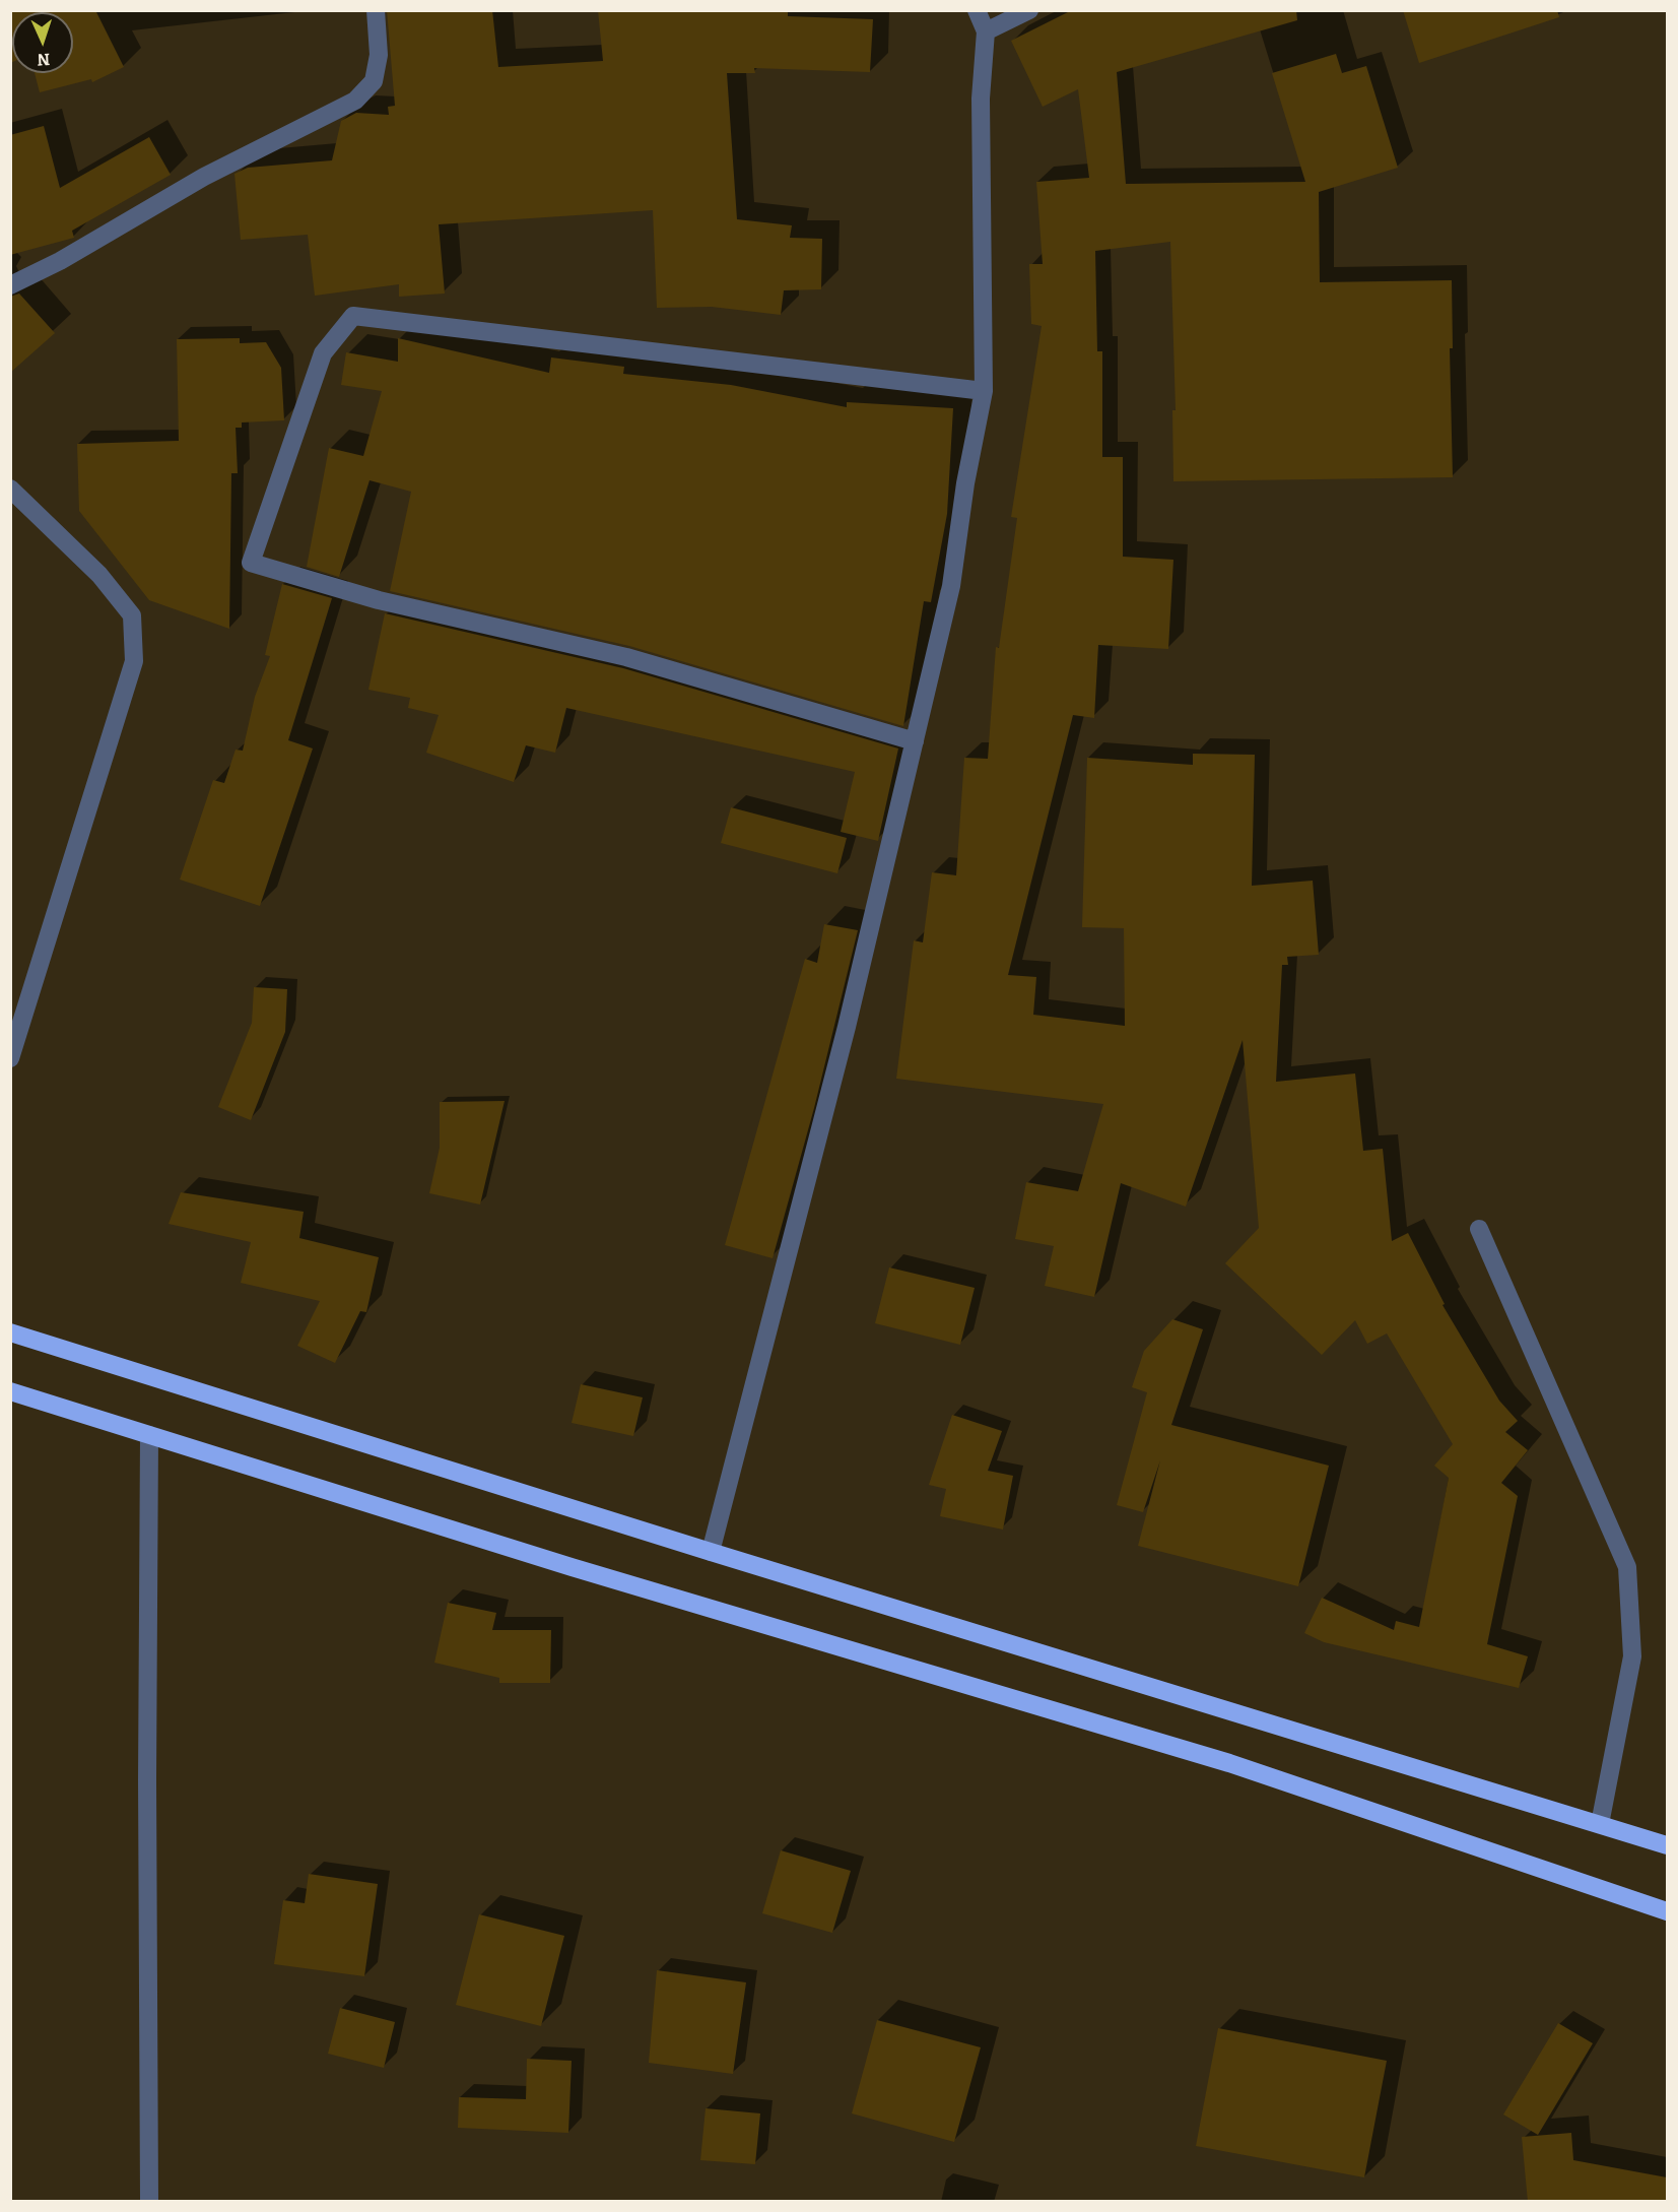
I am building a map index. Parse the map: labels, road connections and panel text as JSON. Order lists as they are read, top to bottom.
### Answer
{
  "north": "bottom"
}
